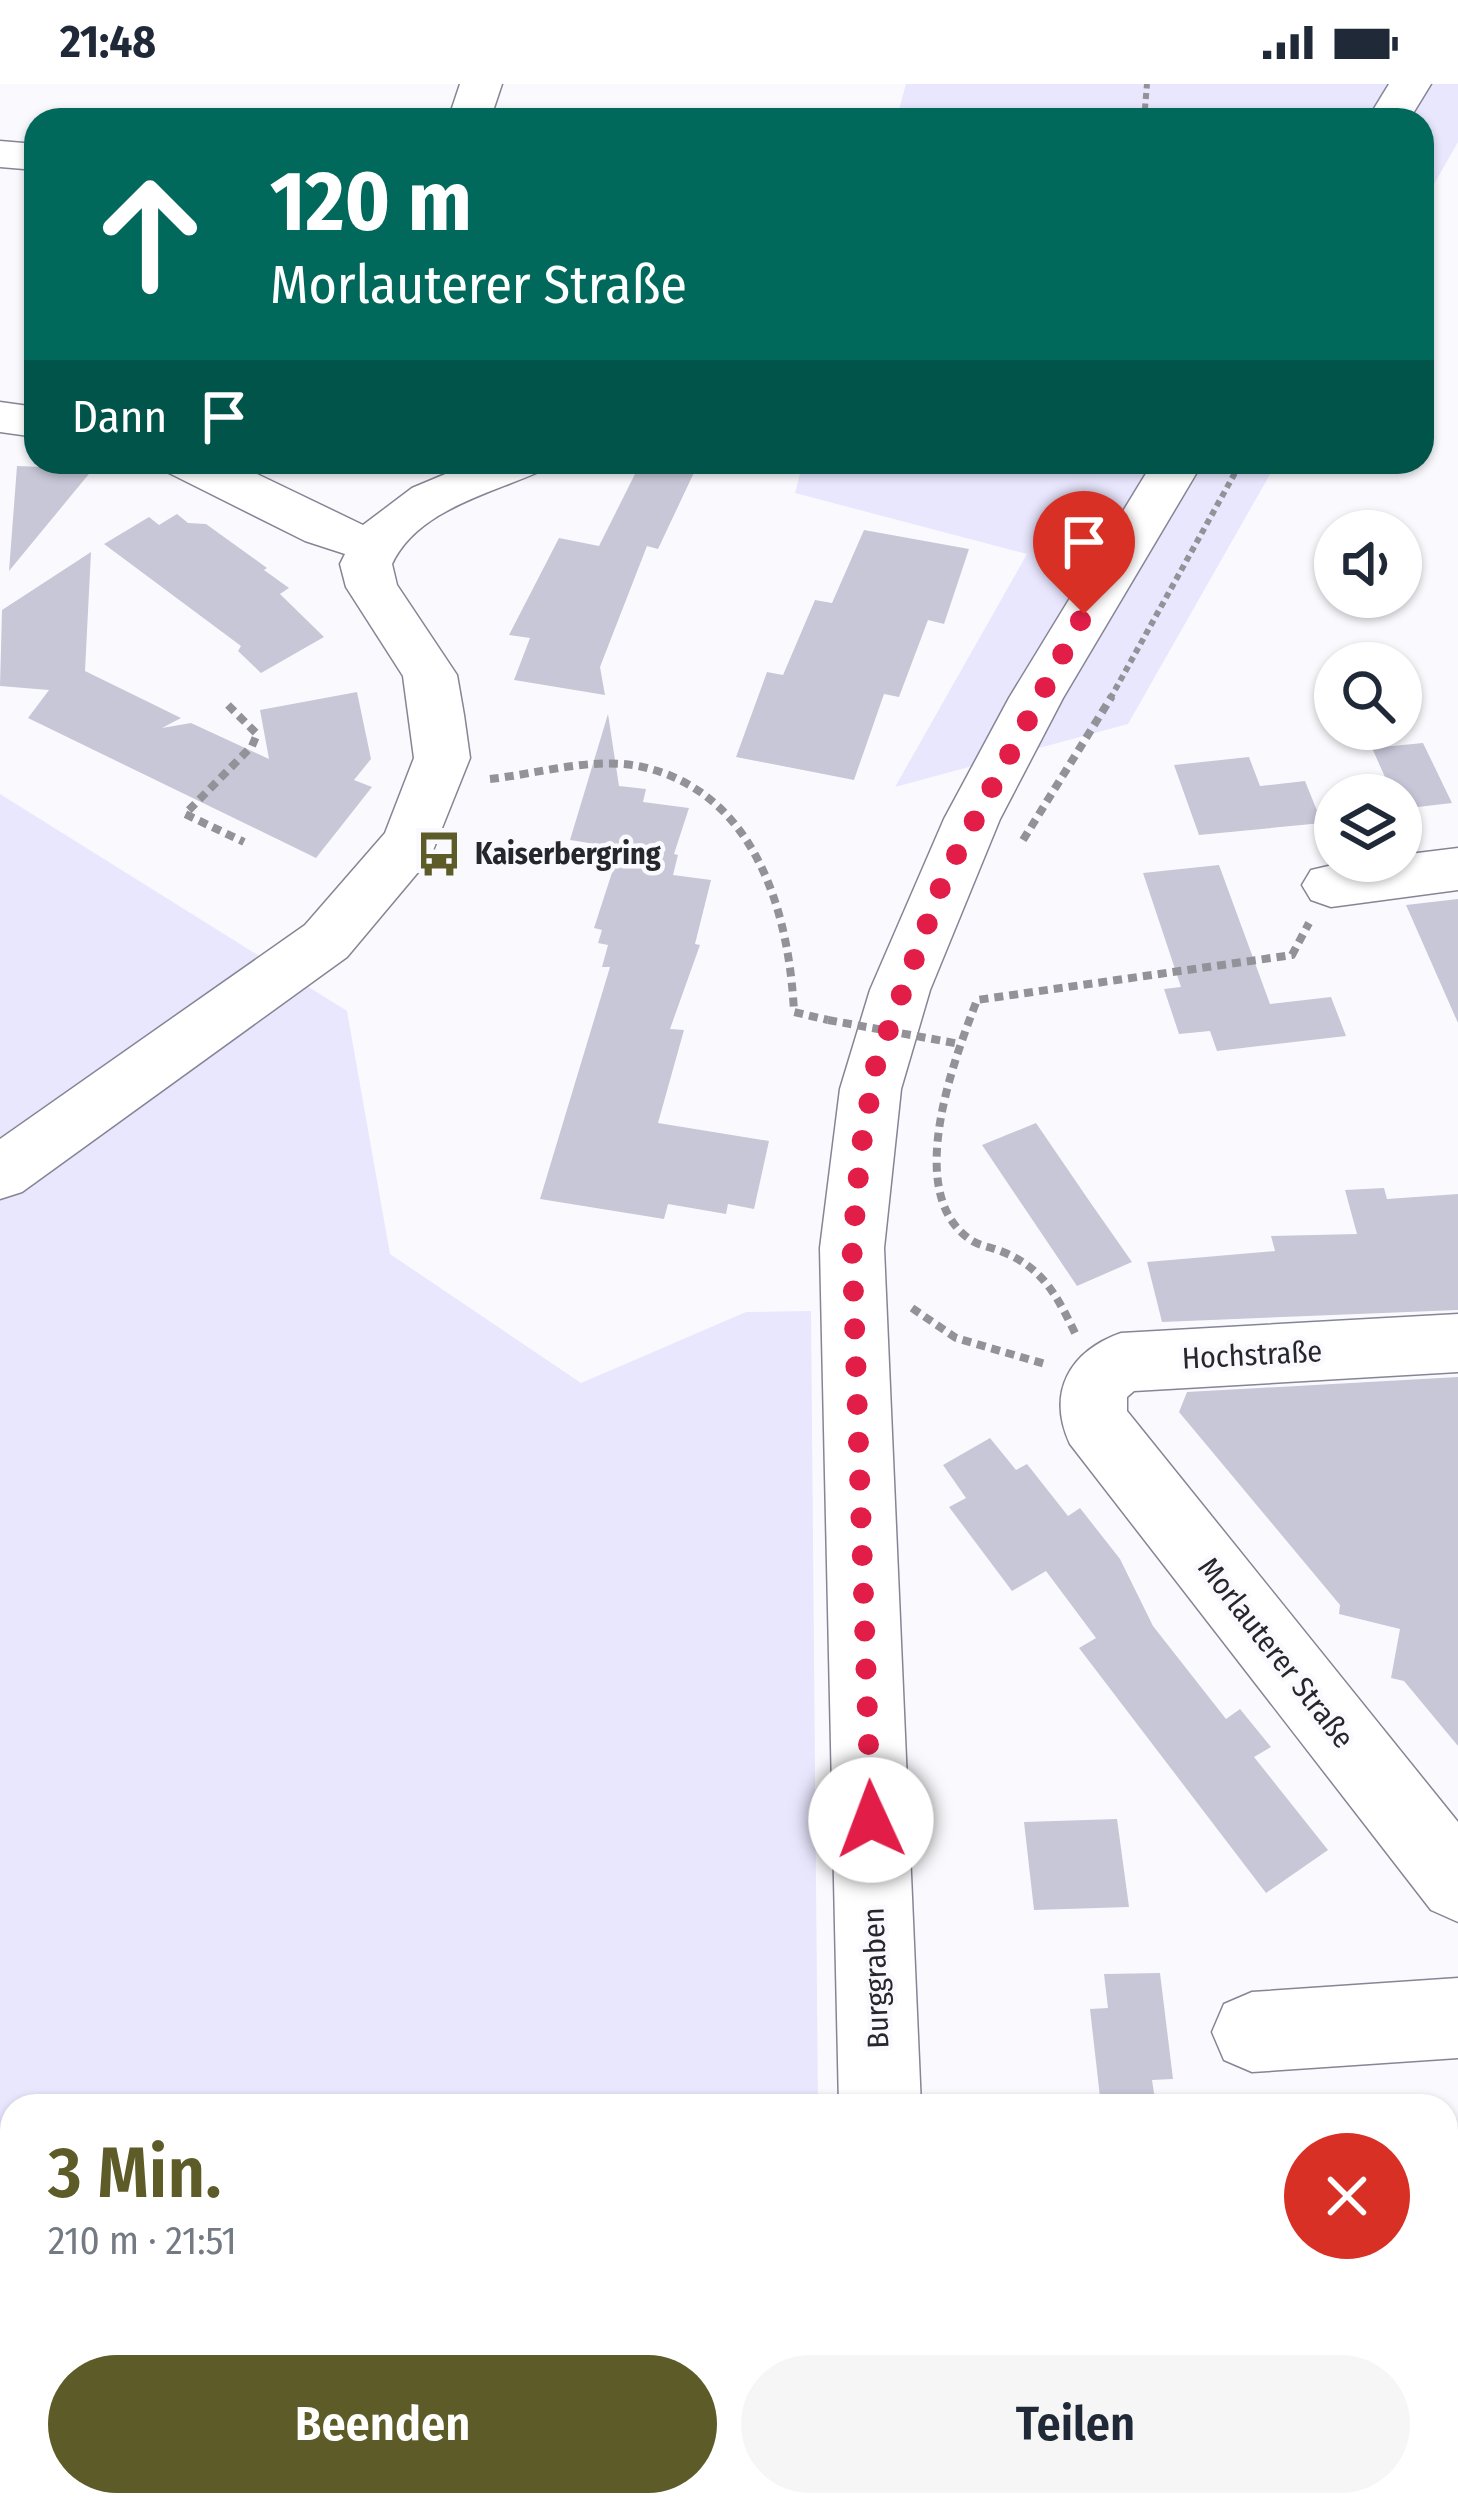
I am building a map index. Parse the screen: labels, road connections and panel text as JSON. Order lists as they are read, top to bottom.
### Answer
{
  "streets": {
    "street": ["Hochstraße", "Morlauterer Straße", "Burggraben"]
  },
  "crossings": [
    ["Hochstraße", "Morlauterer Straße"]
  ],
  "places": {
    "bus stop": ["Kaiserbergring"]
  },
  "page": {
    "status": "21:48",
    "turn": ["120 m", "Morlauterer Straße"],
    "then": "Dann",
    "heading": ["3 Min.", "210 m · 21:51"],
    "buttons": ["Beenden", "Teilen"]
  }
}
